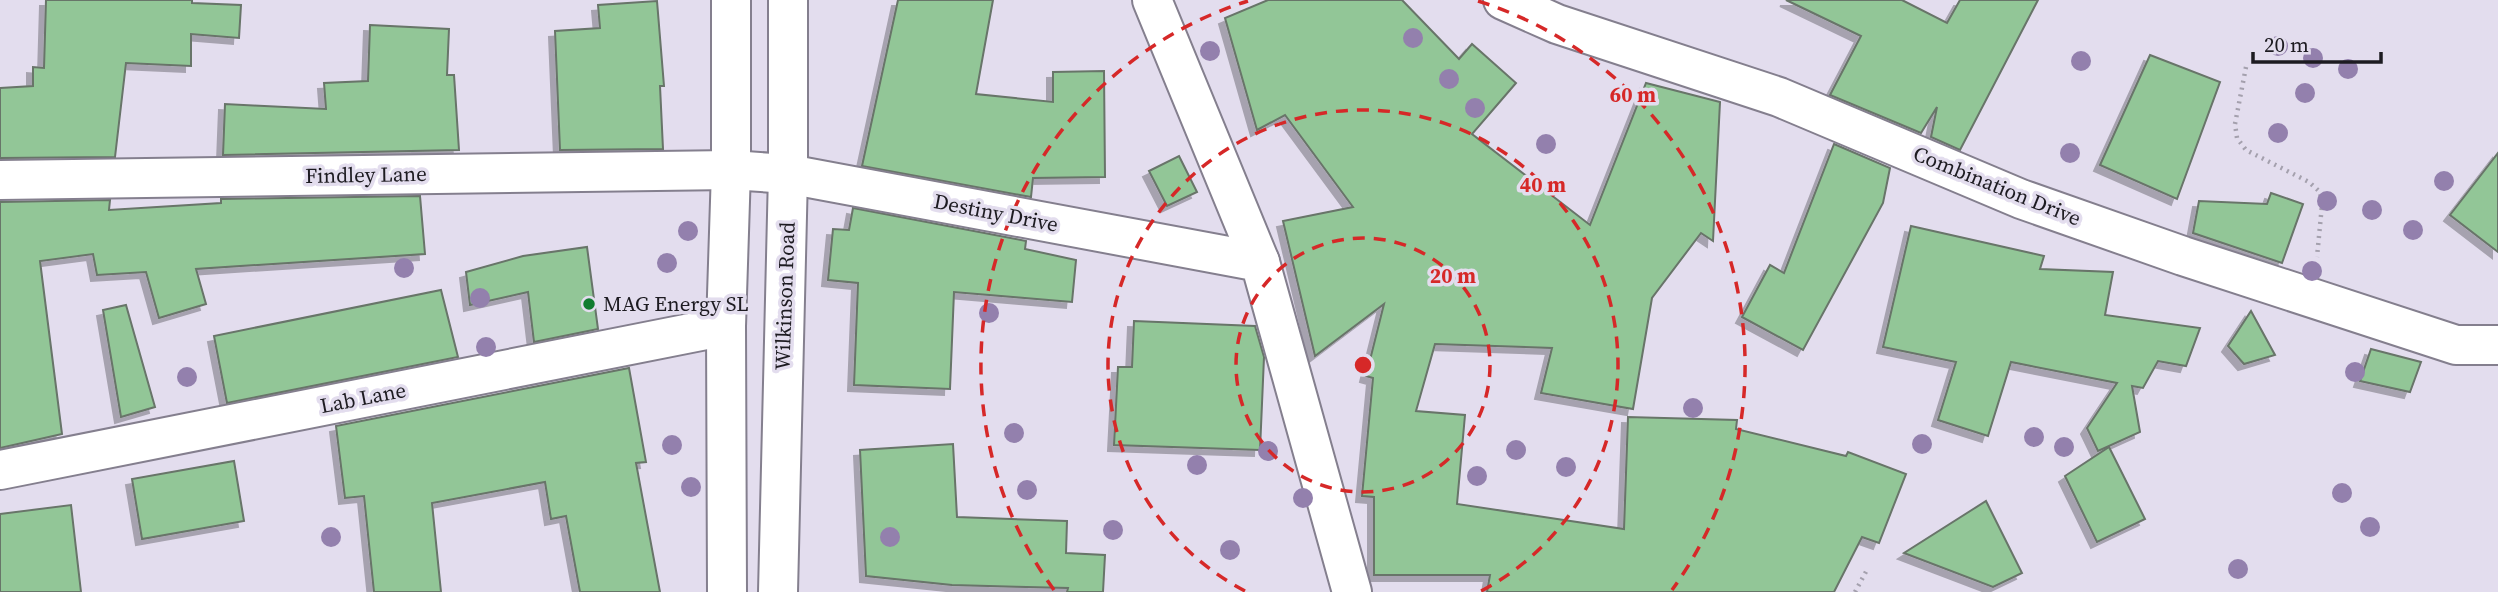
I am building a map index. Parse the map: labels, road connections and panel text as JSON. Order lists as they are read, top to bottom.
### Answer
{
  "streets": {
    "street": [
      "Findley Lane",
      "Combination Drive",
      "Destiny Drive",
      "Wilkinson Road",
      "Lab Lane"
    ]
  },
  "crossings": [
    ["Findley Lane", "Destiny Drive"],
    ["Destiny Drive", "Wilkinson Road"]
  ],
  "places": ["MAG Energy SL"],
  "scale_bar": "20 m",
  "rings": ["60 m", "40 m", "20 m"]
}
